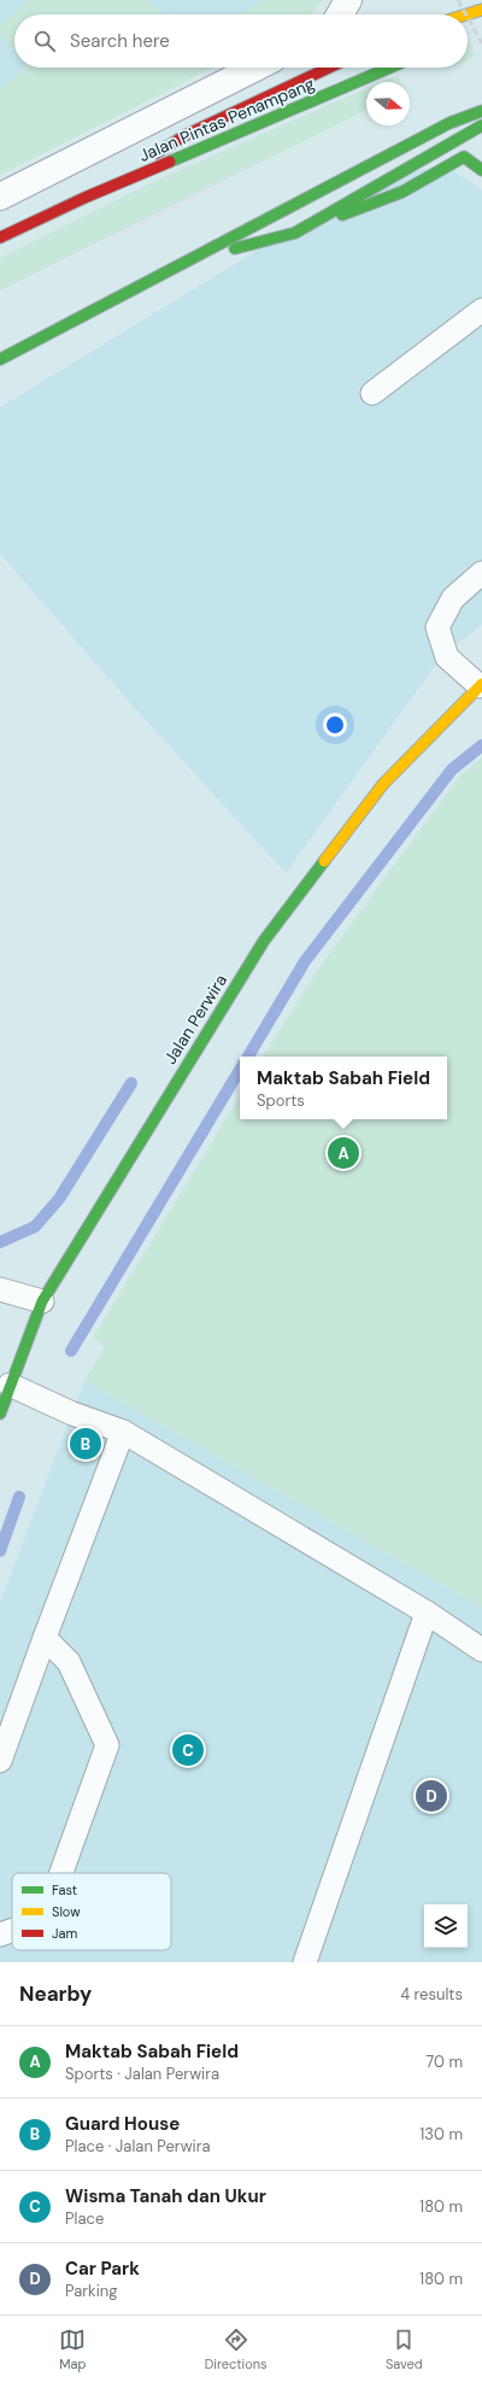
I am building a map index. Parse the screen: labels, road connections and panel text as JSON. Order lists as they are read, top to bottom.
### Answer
{
  "streets": {
    "main road": ["Jalan Pintas Penampang", "Jalan Perwira"]
  },
  "legend": ["Fast", "Slow", "Jam"],
  "north": "right",
  "page": {
    "search": "Search here",
    "popup": ["Maktab Sabah Field", "Sports"],
    "pins": [
      "A",
      "B",
      "C",
      "D"
    ],
    "heading": ["Nearby", "4 results"],
    "list": [
      {
        "mark": "A",
        "name": "Maktab Sabah Field",
        "note": "Sports · Jalan Perwira",
        "value": "70 m"
      },
      {
        "mark": "B",
        "name": "Guard House",
        "note": "Place · Jalan Perwira",
        "value": "130 m"
      },
      {
        "mark": "C",
        "name": "Wisma Tanah dan Ukur",
        "note": "Place",
        "value": "180 m"
      },
      {
        "mark": "D",
        "name": "Car Park",
        "note": "Parking",
        "value": "180 m"
      }
    ],
    "nav": ["Map", "Directions", "Saved"]
  }
}
